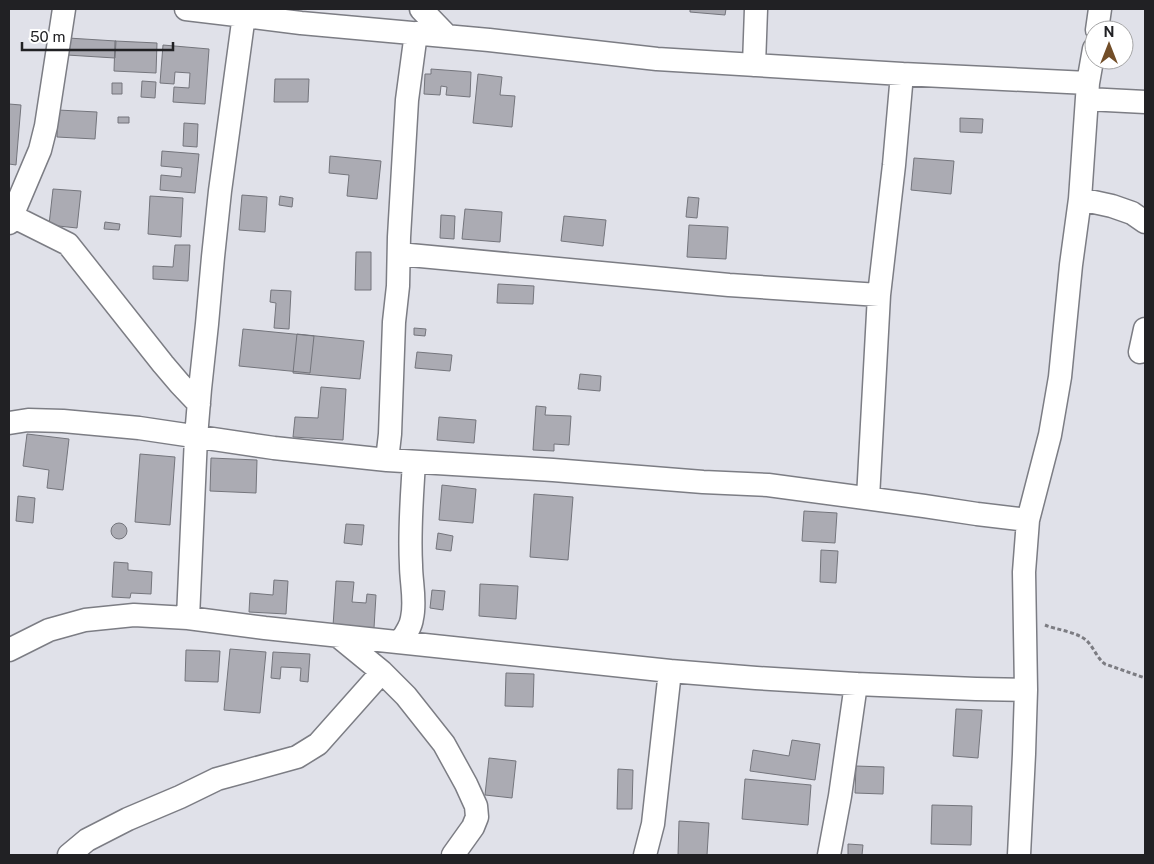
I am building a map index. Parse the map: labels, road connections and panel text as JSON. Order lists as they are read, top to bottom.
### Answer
{
  "scale_bar": "50 m",
  "north": "top"
}
